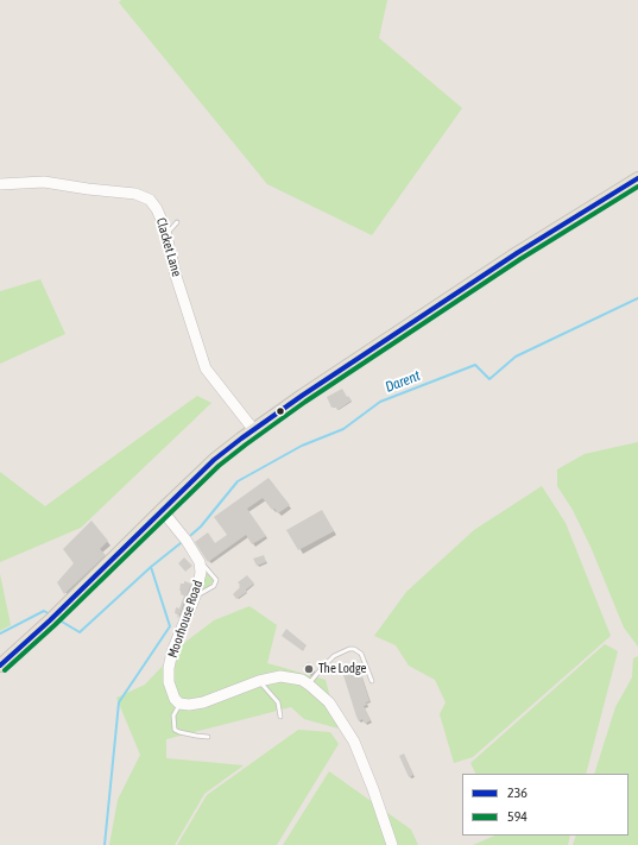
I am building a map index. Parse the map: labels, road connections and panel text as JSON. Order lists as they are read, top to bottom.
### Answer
{
  "streets": {
    "street": ["Clacket Lane", "Moorhouse Road"]
  },
  "water": ["Darent"],
  "places": ["The Lodge"],
  "lines": ["transit line 236", "transit line 594"],
  "legend": ["236", "594"]
}
